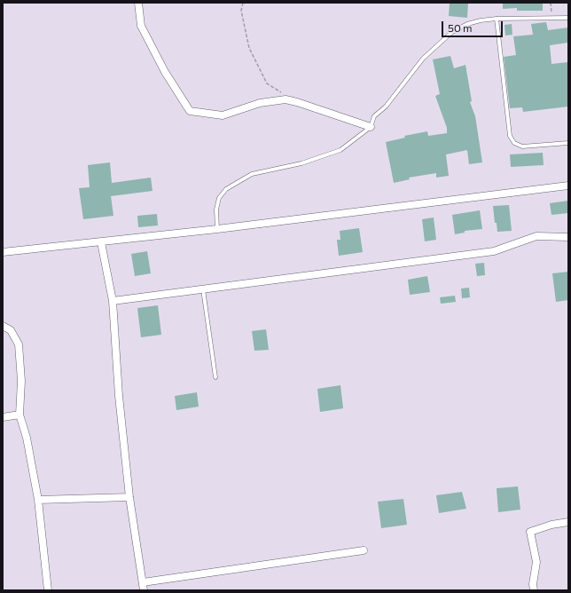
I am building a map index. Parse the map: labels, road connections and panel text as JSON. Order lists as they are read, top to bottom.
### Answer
{
  "scale_bar": "50 m"
}
